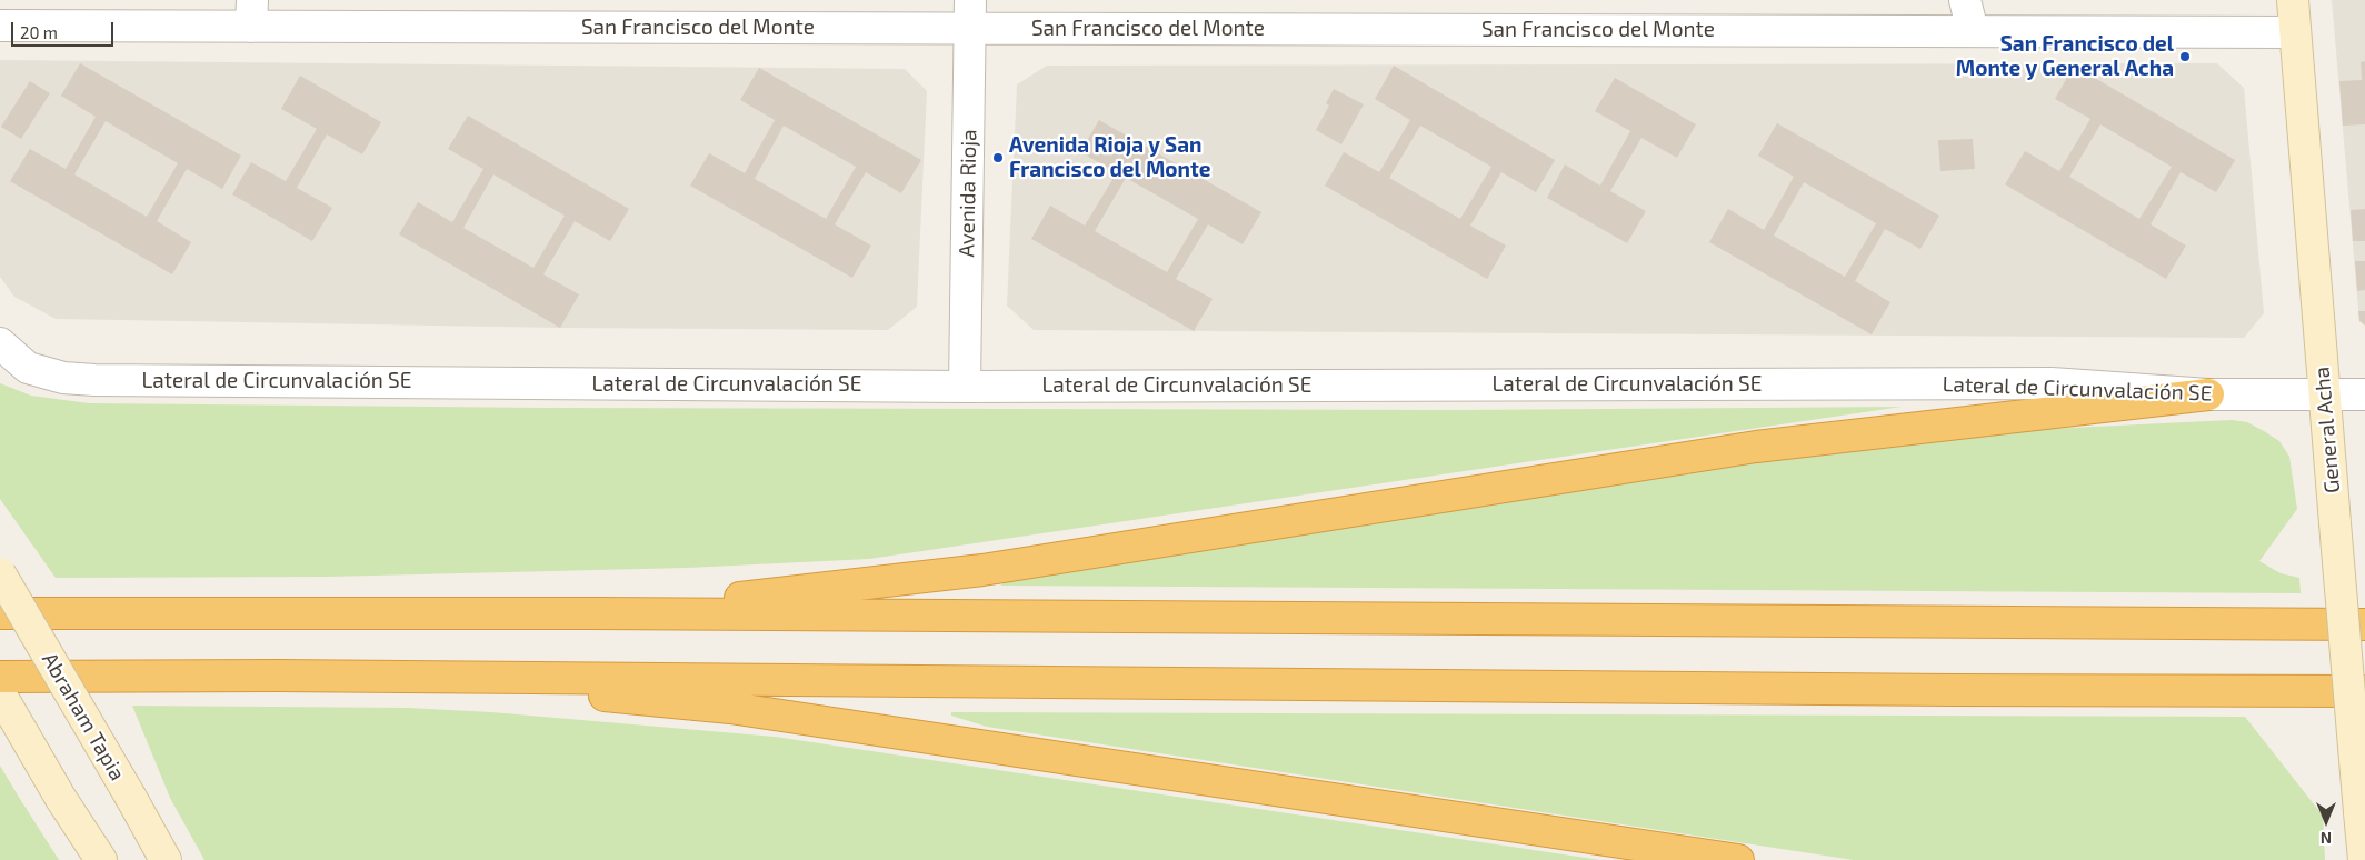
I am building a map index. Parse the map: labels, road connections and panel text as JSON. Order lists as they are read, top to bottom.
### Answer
{
  "streets": {
    "main road": ["General Acha", "Abraham Tapia"],
    "street": ["San Francisco del Monte", "Avenida Rioja", "Lateral de Circunvalación SE"]
  },
  "crossings": [
    ["San Francisco del Monte", "Avenida Rioja"],
    ["San Francisco del Monte", "General Acha"],
    ["Avenida Rioja", "Lateral de Circunvalación SE"],
    ["Lateral de Circunvalación SE", "General Acha"]
  ],
  "places": ["San Francisco del Monte y General Acha", "Avenida Rioja y San Francisco del Monte"],
  "scale_bar": "20 m",
  "north": "bottom"
}
